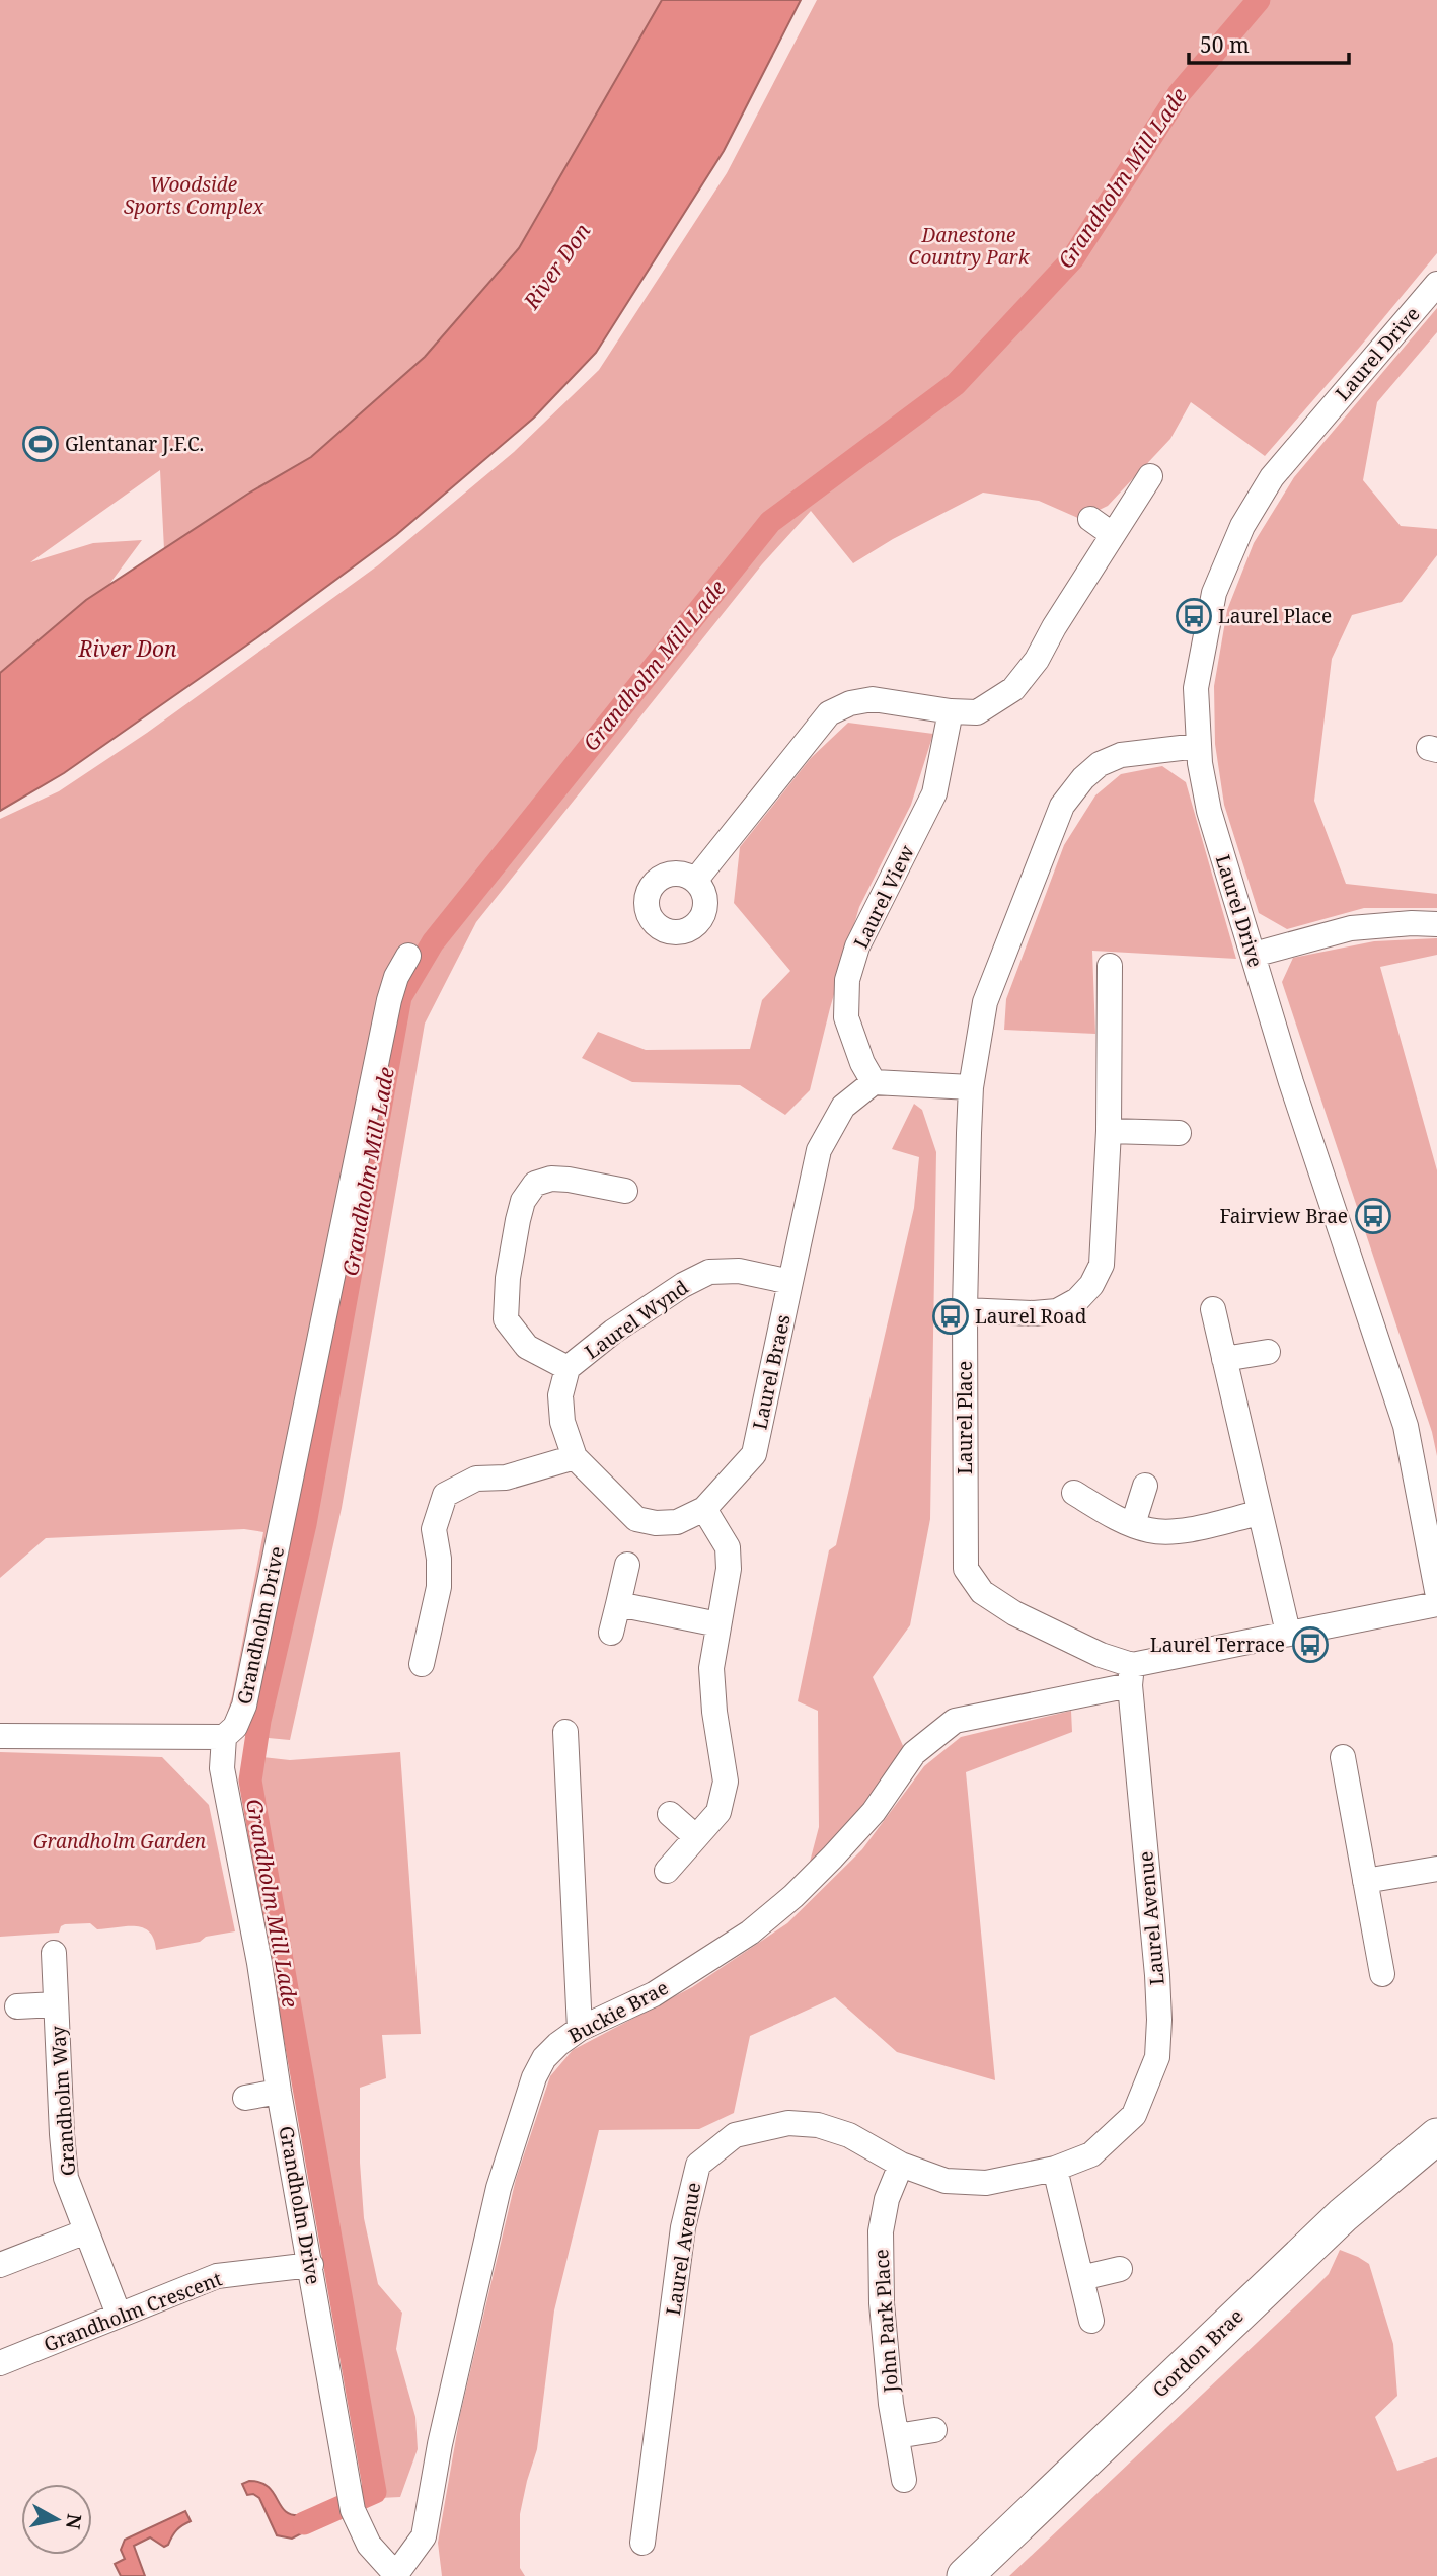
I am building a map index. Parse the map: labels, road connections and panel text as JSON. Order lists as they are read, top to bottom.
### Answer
{
  "streets": {
    "main road": ["Gordon Brae"],
    "street": [
      "Laurel Drive",
      "Laurel View",
      "Laurel Wynd",
      "Laurel Braes",
      "Laurel Place",
      "Grandholm Drive",
      "Laurel Avenue",
      "Buckie Brae",
      "Grandholm Way",
      "Grandholm Crescent",
      "John Park Place"
    ]
  },
  "crossings": [
    ["Laurel Drive", "Laurel Place"],
    ["Laurel View", "Laurel Braes"],
    ["Laurel Wynd", "Laurel Braes"],
    ["Laurel Place", "Laurel Avenue"],
    ["Laurel Place", "Buckie Brae"],
    ["Grandholm Drive", "Buckie Brae"],
    ["Grandholm Drive", "Grandholm Crescent"],
    ["Laurel Avenue", "Buckie Brae"],
    ["Laurel Avenue", "John Park Place"],
    ["Grandholm Way", "Grandholm Crescent"]
  ],
  "water": ["Grandholm Mill Lade", "River Don"],
  "parks": ["Woodside Sports Complex", "Danestone Country Park", "Grandholm Garden"],
  "places": {
    "sports": ["Glentanar J.F.C."],
    "bus stop": [
      "Laurel Place",
      "Fairview Brae",
      "Laurel Road",
      "Laurel Terrace"
    ]
  },
  "scale_bar": "50 m",
  "north": "right"
}
